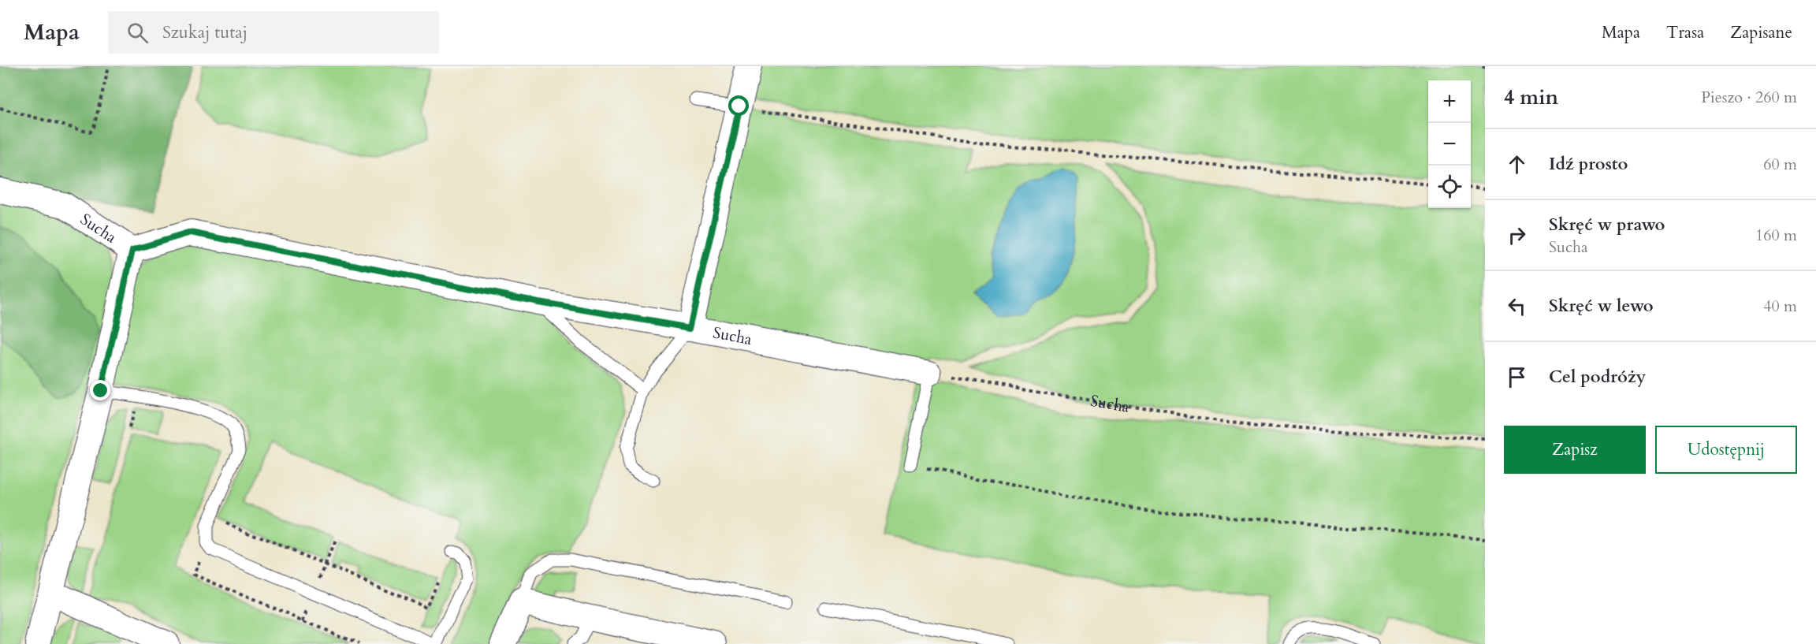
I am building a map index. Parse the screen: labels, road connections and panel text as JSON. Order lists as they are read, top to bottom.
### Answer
{
  "streets": {
    "street": ["Sucha"]
  },
  "page": {
    "header": "Mapa",
    "search": "Szukaj tutaj",
    "nav": ["Mapa", "Trasa", "Zapisane"],
    "heading": ["4 min", "Pieszo · 260 m"],
    "map_buttons": ["+", "−"],
    "list": [
      ["Idź prosto", "60 m"],
      ["Skręć w prawo", "Sucha", "160 m"],
      ["Skręć w lewo", "40 m"],
      "Cel podróży"
    ],
    "buttons": ["Zapisz", "Udostępnij"]
  }
}
